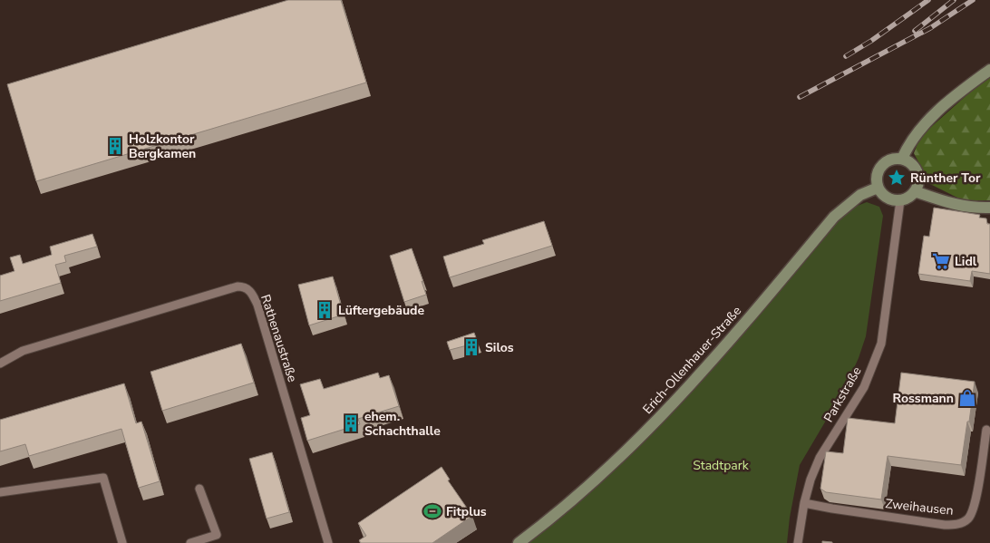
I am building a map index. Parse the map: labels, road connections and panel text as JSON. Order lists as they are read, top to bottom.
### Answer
{
  "streets": {
    "street": [
      "Rathenaustraße",
      "Erich-Ollenhauer-Straße",
      "Parkstraße",
      "Zweihausen"
    ]
  },
  "crossings": [
    ["Erich-Ollenhauer-Straße", "Parkstraße"],
    ["Parkstraße", "Zweihausen"]
  ],
  "parks": ["Stadtpark"],
  "places": {
    "building": [
      "Holzkontor Bergkamen",
      "Lüftergebäude",
      "Silos",
      "ehem. Schachthalle"
    ],
    "place": ["Rünther Tor"],
    "supermarket": ["Lidl"],
    "shop": ["Rossmann"],
    "sports": ["Fitplus"]
  }
}
